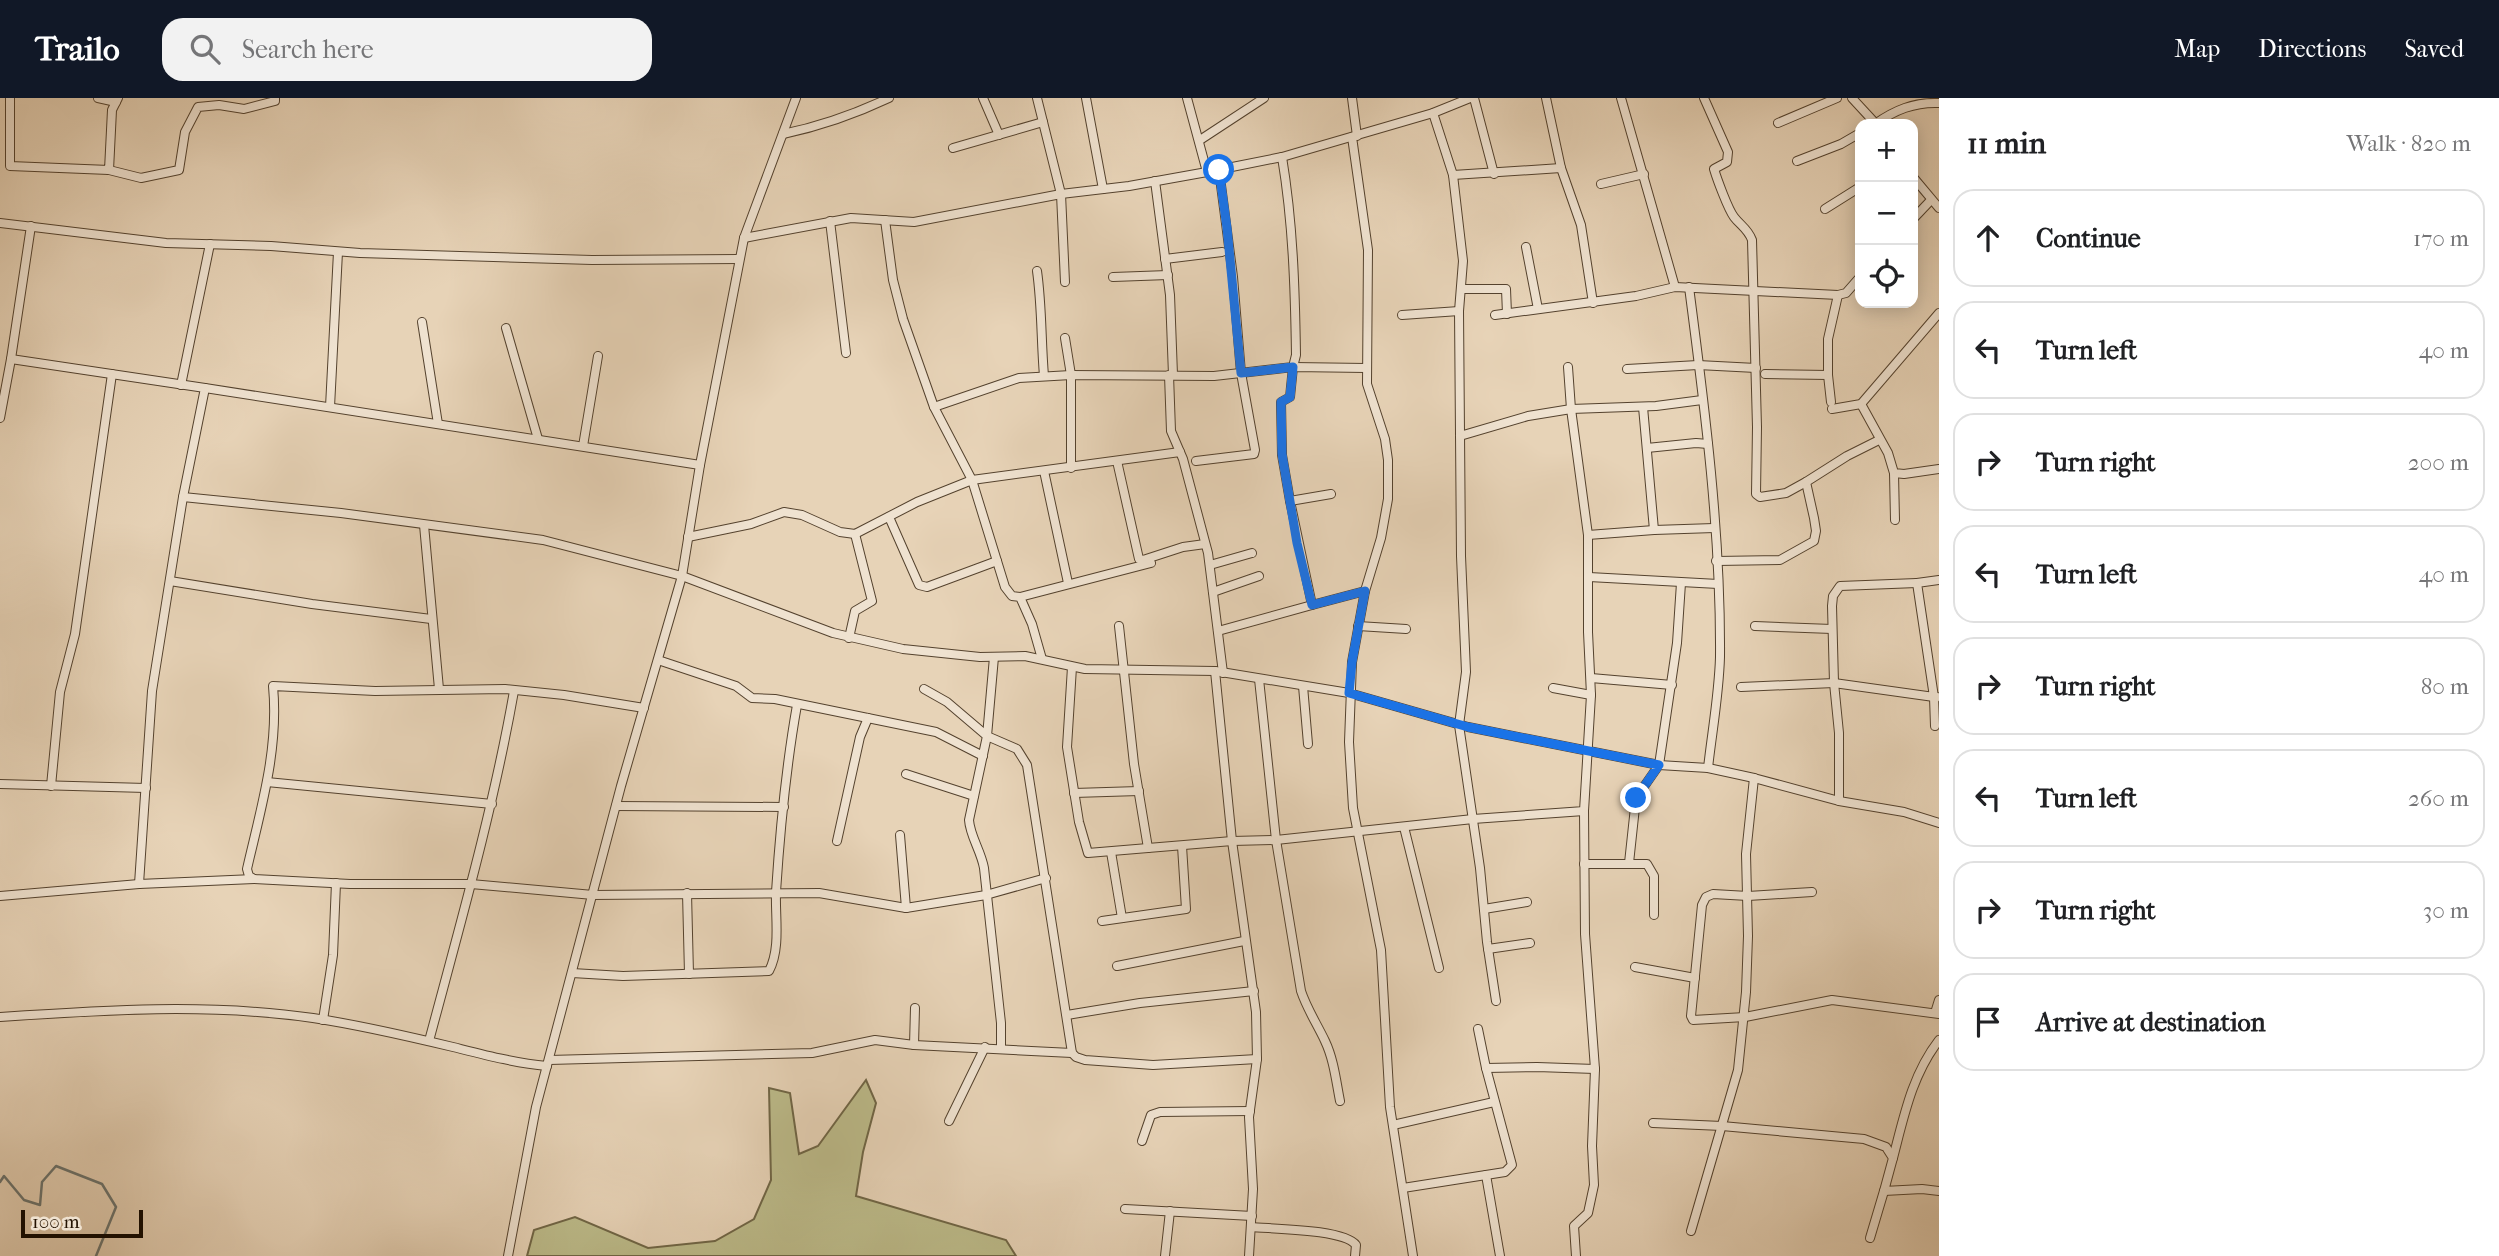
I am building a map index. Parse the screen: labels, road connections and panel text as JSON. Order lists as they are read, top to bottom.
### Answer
{
  "scale_bar": "100 m",
  "page": {
    "header": "Trailo",
    "search": "Search here",
    "nav": ["Map", "Directions", "Saved"],
    "heading": ["11 min", "Walk · 820 m"],
    "map_buttons": ["+", "−"],
    "list": [
      ["Continue", "170 m"],
      ["Turn left", "40 m"],
      ["Turn right", "200 m"],
      ["Turn left", "40 m"],
      ["Turn right", "80 m"],
      ["Turn left", "260 m"],
      ["Turn right", "30 m"],
      "Arrive at destination"
    ],
    "scale": "100 m"
  }
}
